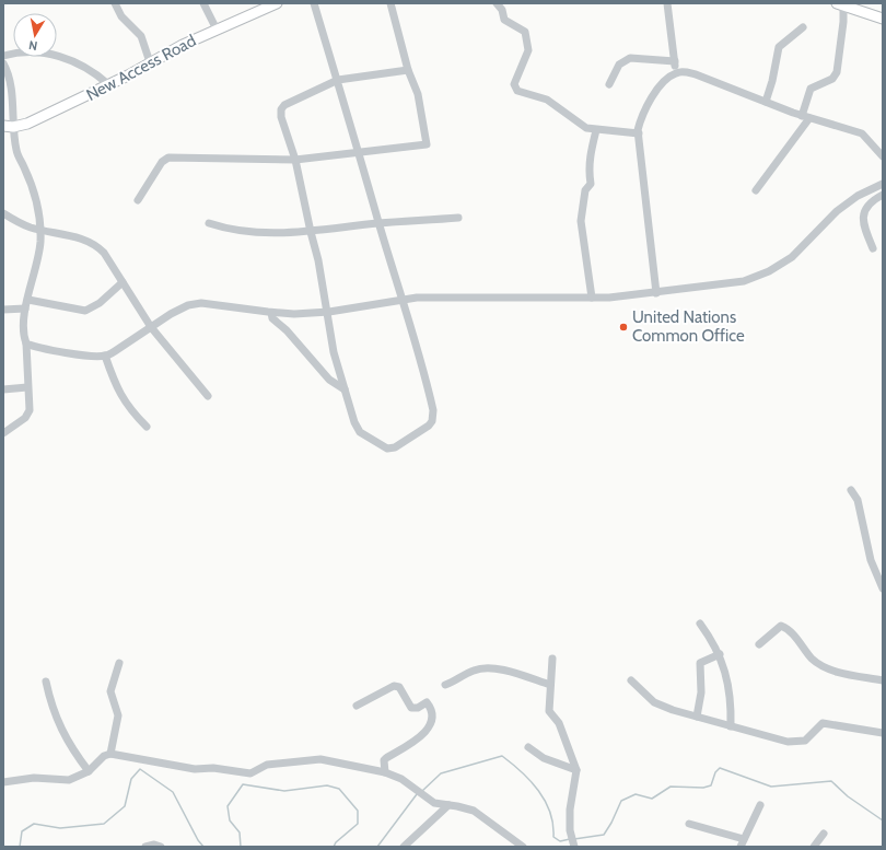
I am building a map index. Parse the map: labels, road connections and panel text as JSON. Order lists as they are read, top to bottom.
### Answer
{
  "streets": {
    "main road": ["New Access Road"]
  },
  "places": ["United Nations Common Office"],
  "north": "bottom"
}
